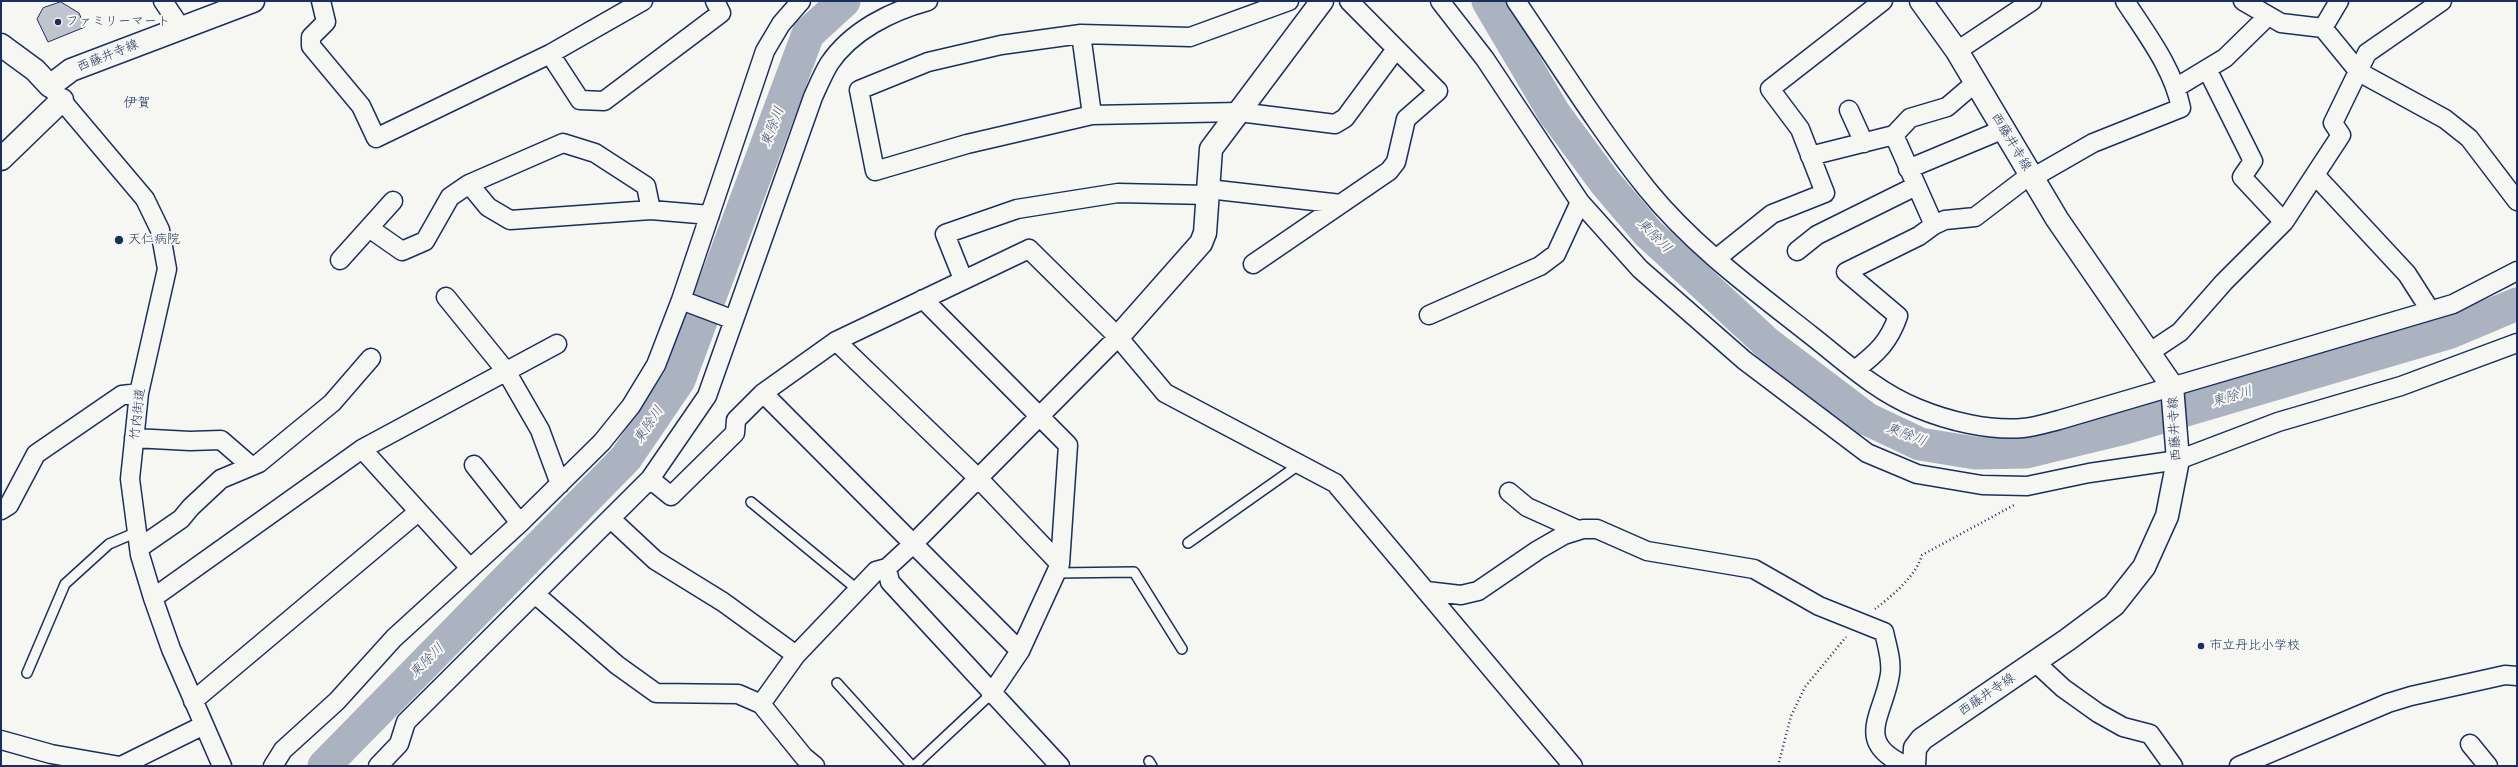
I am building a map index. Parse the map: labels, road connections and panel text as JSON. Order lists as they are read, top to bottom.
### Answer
{
  "streets": {
    "main road": ["西藤井寺線"],
    "street": ["竹内街道"]
  },
  "crossings": [
    ["西藤井寺線", "竹内街道"]
  ],
  "districts": ["伊賀"],
  "water": ["東除川"],
  "places": ["ファミリーマート", "天仁病院", "市立丹比小学校"]
}
